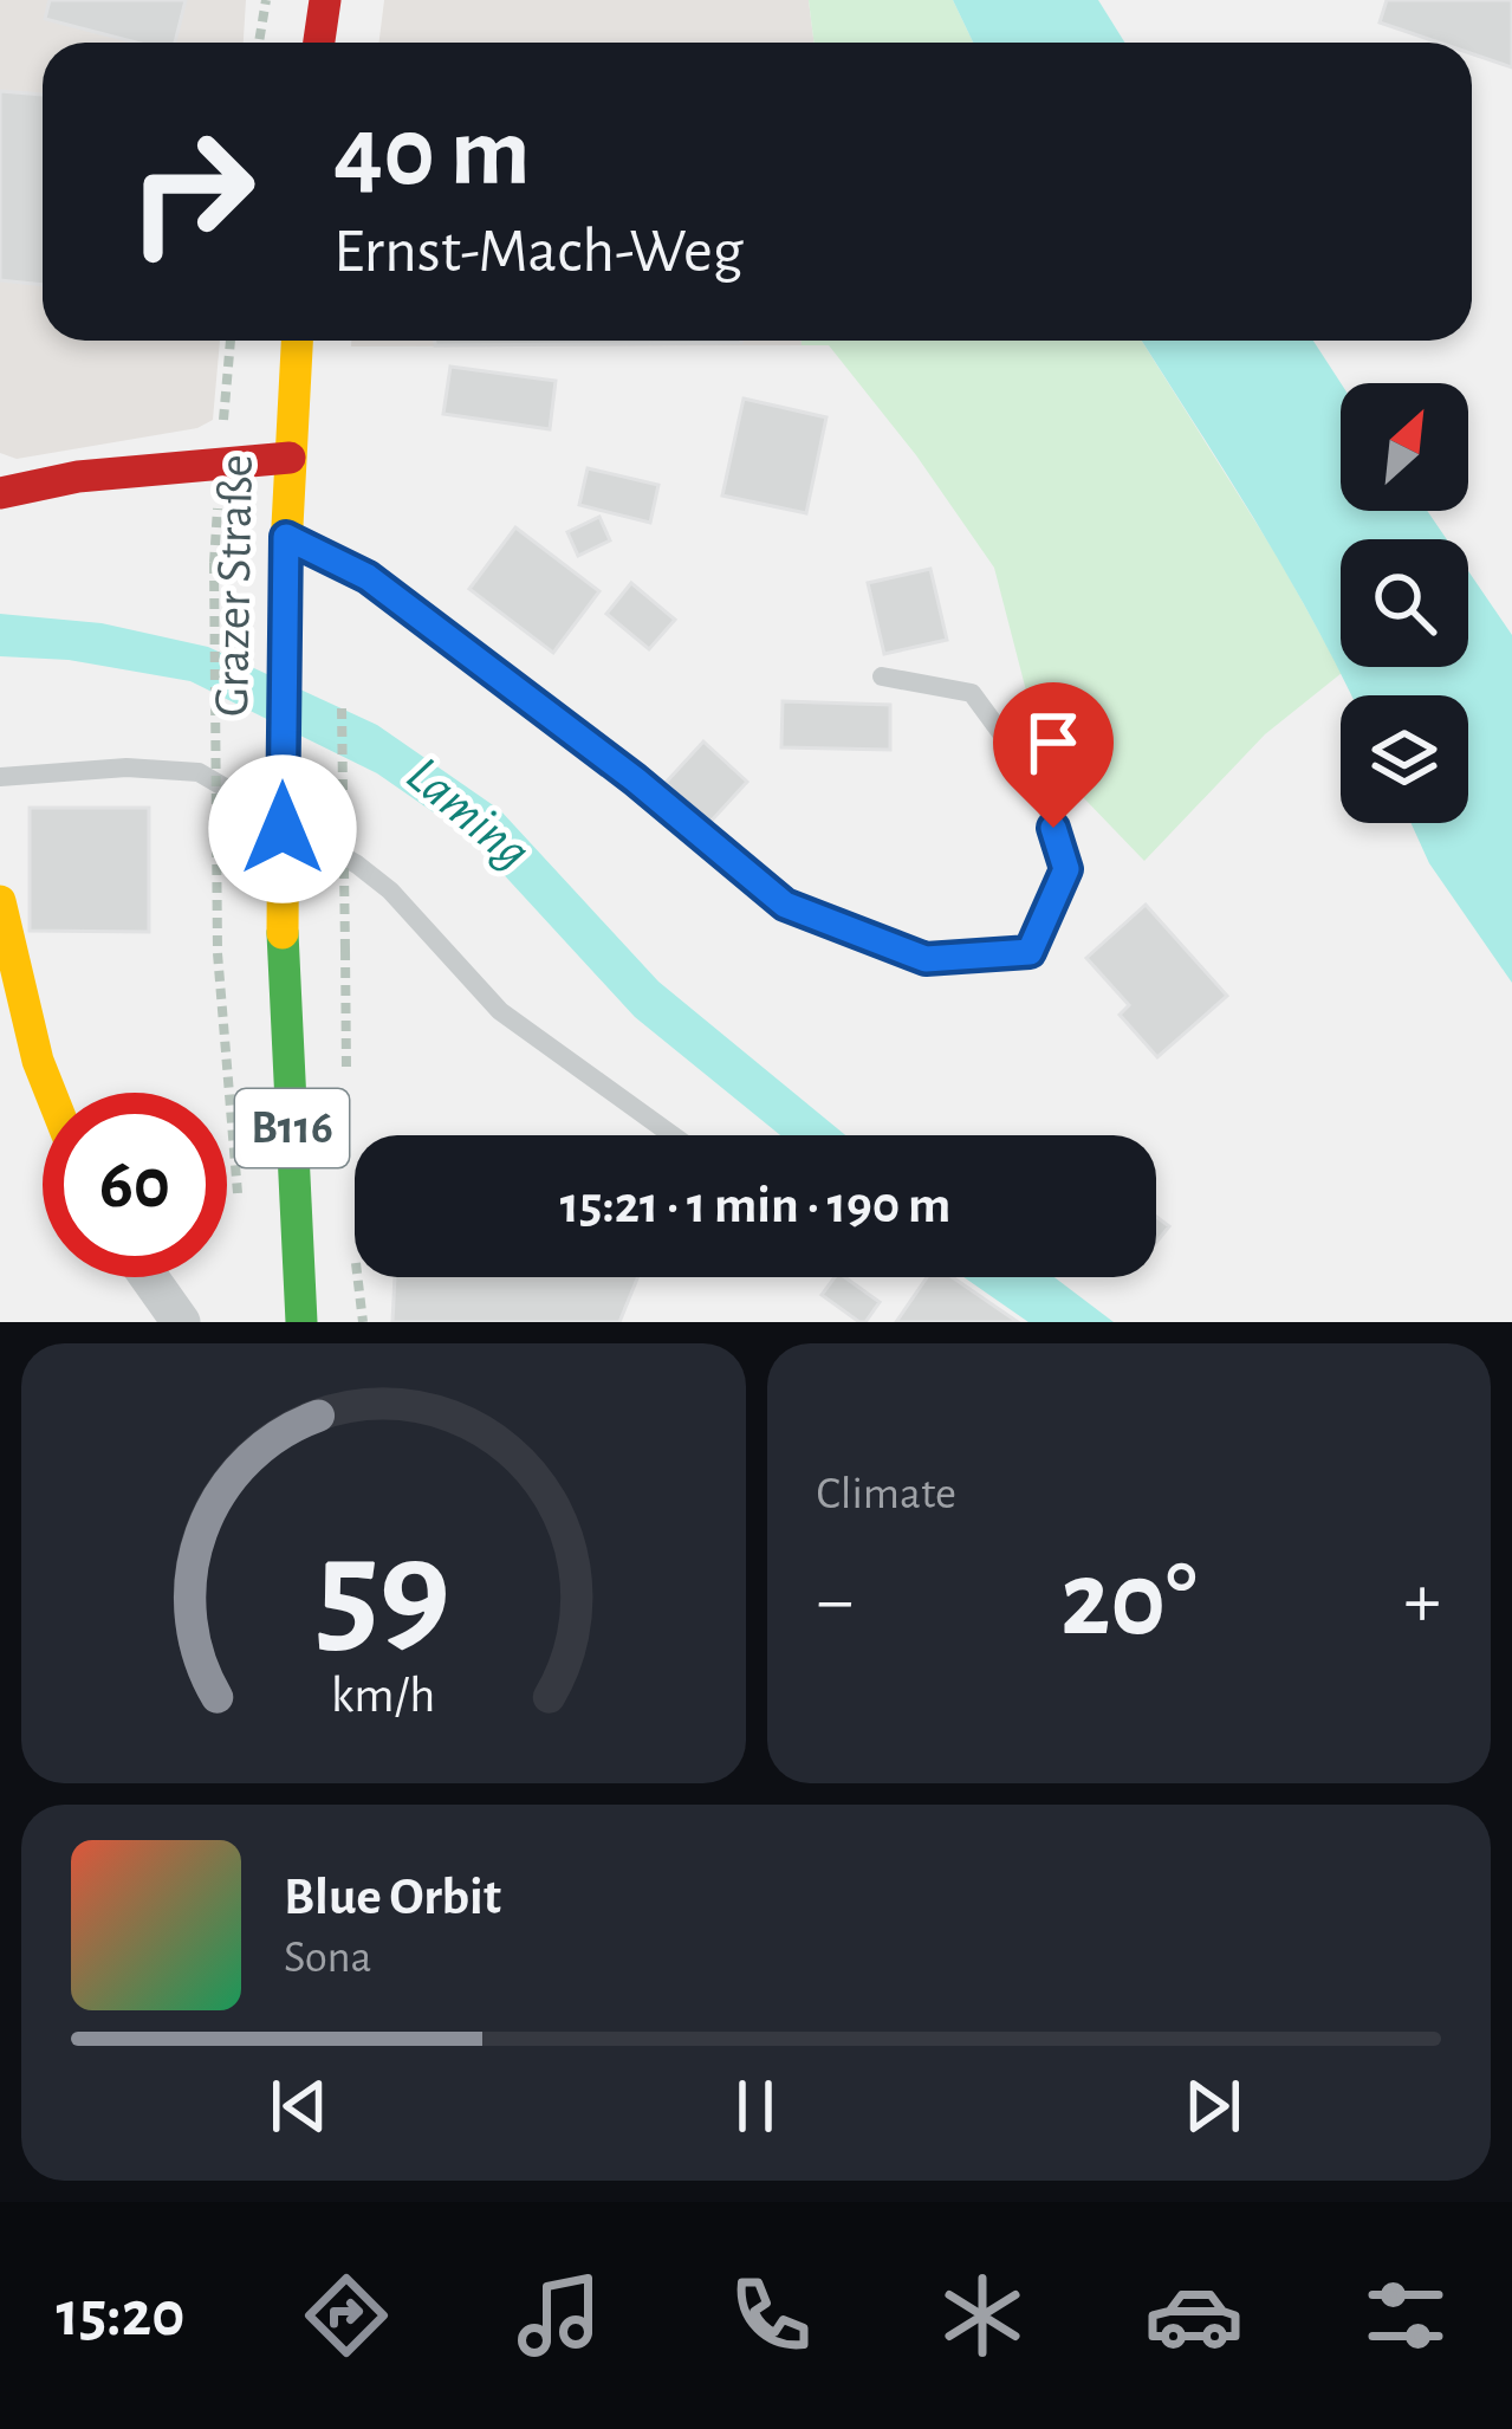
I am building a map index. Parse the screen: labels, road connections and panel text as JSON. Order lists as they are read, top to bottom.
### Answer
{
  "streets": {
    "main road": ["Grazer Straße", "B116"]
  },
  "water": ["Laming"],
  "north": "top right",
  "page": {
    "turn": ["40 m", "Ernst-Mach-Weg"],
    "limit": "60",
    "trip": "15:21 · 1 min · 190 m",
    "tile": "Climate",
    "heat": ["−", "20°", "+"],
    "song": ["Blue Orbit", "Sona"],
    "tabs": "15:20",
    "gauge": ["59", "km/h"]
  }
}
